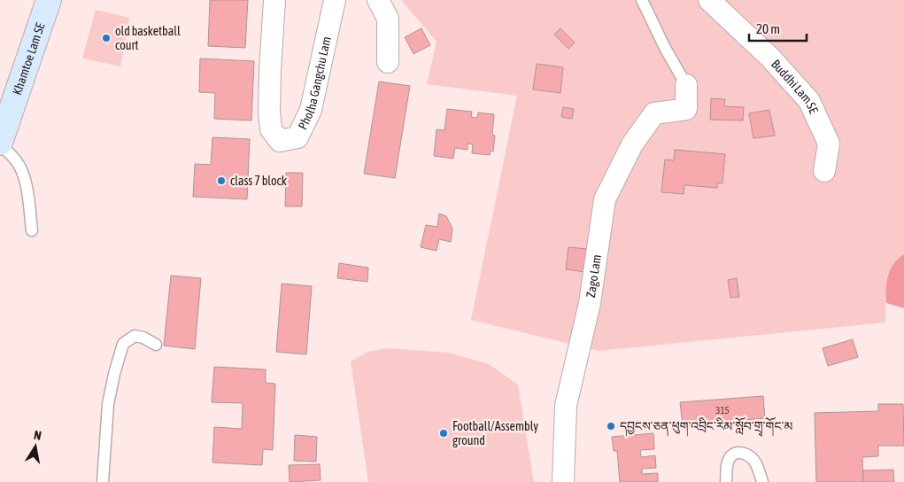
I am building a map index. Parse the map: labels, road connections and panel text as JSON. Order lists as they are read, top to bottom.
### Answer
{
  "streets": {
    "main road": ["Khamtoe Lam SE"],
    "street": ["Pholha Gangchu Lam", "Buddhi Lam SE", "Zago Lam"]
  },
  "places": [
    "old basketball court",
    "class 7 block",
    "དབྱངས་ཅན་ཕུག་འབྲིང་རིམ་སློབ་གྲྭ་གོང་མ",
    "Football/Assembly ground"
  ],
  "house_numbers": ["315"],
  "scale_bar": "20 m",
  "north": "top"
}
